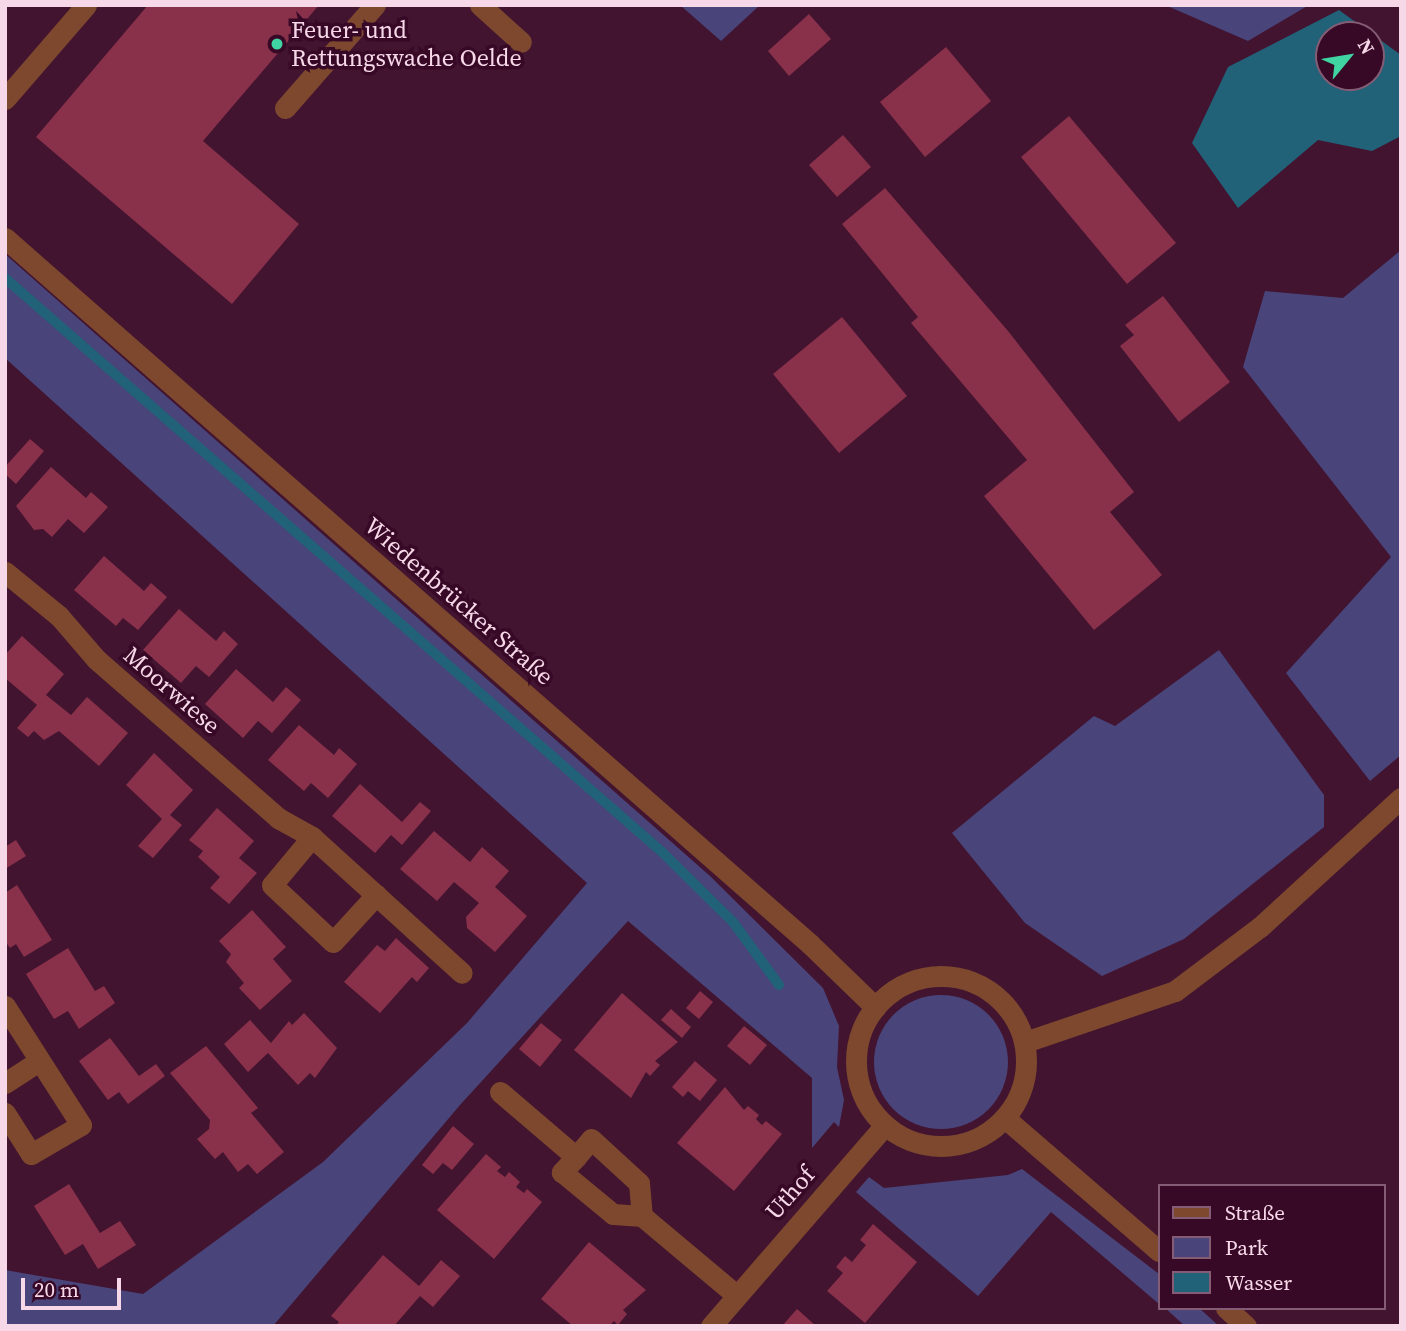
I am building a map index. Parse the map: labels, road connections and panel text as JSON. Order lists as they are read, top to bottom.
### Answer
{
  "streets": {
    "street": ["Wiedenbrücker Straße", "Moorwiese", "Uthof"]
  },
  "crossings": [
    ["Wiedenbrücker Straße", "Uthof"]
  ],
  "places": ["Feuer- und Rettungswache Oelde"],
  "legend": ["Straße", "Park", "Wasser"],
  "scale_bar": "20 m",
  "north": "top right"
}
